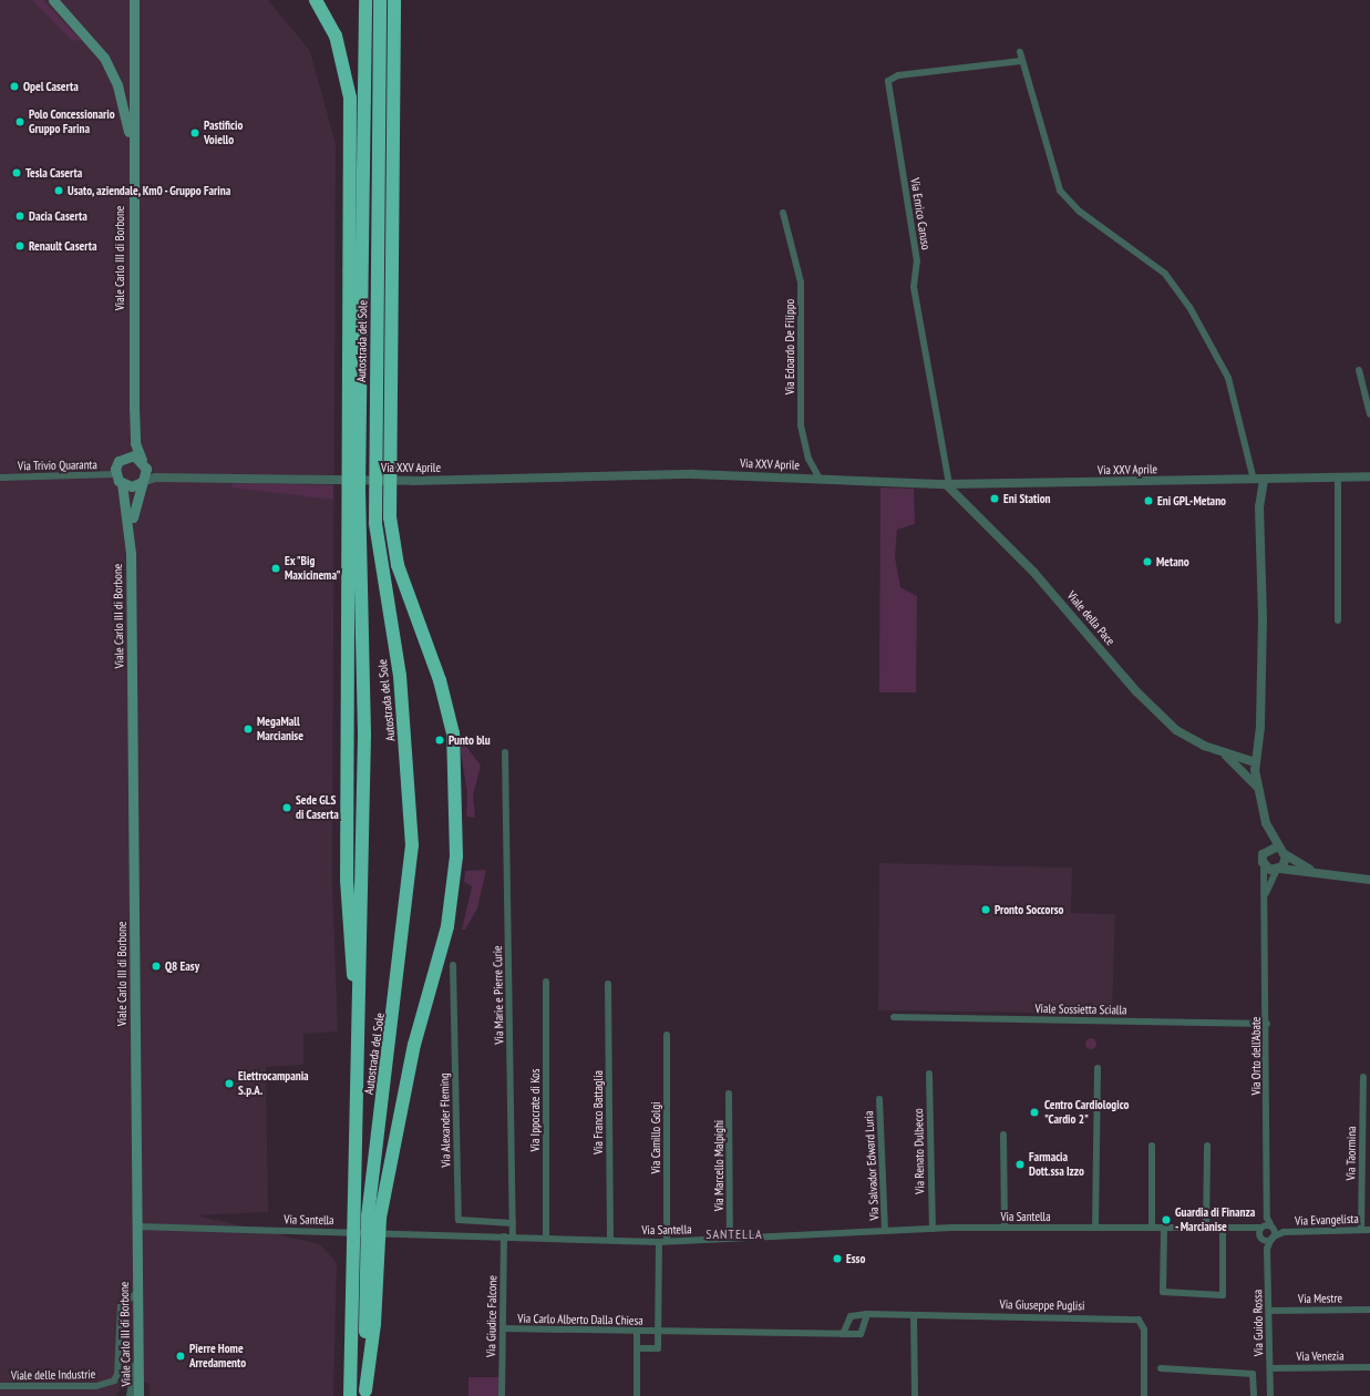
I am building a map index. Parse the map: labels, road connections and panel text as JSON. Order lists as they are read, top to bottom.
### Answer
{
  "streets": {
    "highway": ["Autostrada del Sole"],
    "main road": ["Viale Carlo III di Borbone"],
    "street": [
      "Via Enrico Caruso",
      "Via Edoardo De Filippo",
      "Via XXV Aprile",
      "Via Trivio Quaranta",
      "Viale della Pace",
      "Via Marie e Pierre Curie",
      "Viale Sossietta Scialla",
      "Via Orto dell'Abate",
      "Via Ippocrate di Kos",
      "Via Franco Battaglia",
      "Via Alexander Fleming",
      "Via Camillo Golgi",
      "Via Renato Dulbecco",
      "Via Taormina",
      "Via Marcello Malpighi",
      "Via Salvador Edward Luria",
      "Via Santella",
      "Via Evangelista",
      "Via Mestre",
      "Via Giuseppe Puglisi",
      "Via Giudice Falcone",
      "Via Carlo Alberto Dalla Chiesa",
      "Via Guido Rossa",
      "Via Venezia",
      "Viale delle Industrie"
    ]
  },
  "crossings": [
    ["Via Enrico Caruso", "Via XXV Aprile"],
    ["Via Enrico Caruso", "Viale della Pace"],
    ["Viale Carlo III di Borbone", "Via XXV Aprile"],
    ["Viale Carlo III di Borbone", "Via Trivio Quaranta"],
    ["Viale Carlo III di Borbone", "Via Santella"],
    ["Viale Carlo III di Borbone", "Viale delle Industrie"],
    ["Via Edoardo De Filippo", "Via XXV Aprile"],
    ["Via XXV Aprile", "Via Trivio Quaranta"],
    ["Via XXV Aprile", "Viale della Pace"],
    ["Via Marie e Pierre Curie", "Via Alexander Fleming"],
    ["Via Marie e Pierre Curie", "Via Santella"],
    ["Viale Sossietta Scialla", "Via Orto dell'Abate"],
    ["Via Orto dell'Abate", "Via Santella"],
    ["Via Orto dell'Abate", "Via Evangelista"],
    ["Via Orto dell'Abate", "Via Guido Rossa"],
    ["Via Ippocrate di Kos", "Via Santella"],
    ["Via Franco Battaglia", "Via Santella"],
    ["Via Camillo Golgi", "Via Santella"],
    ["Via Renato Dulbecco", "Via Santella"],
    ["Via Taormina", "Via Evangelista"],
    ["Via Marcello Malpighi", "Via Santella"],
    ["Via Salvador Edward Luria", "Via Santella"],
    ["Via Santella", "Via Evangelista"],
    ["Via Santella", "Via Giudice Falcone"],
    ["Via Santella", "Via Guido Rossa"],
    ["Via Evangelista", "Via Guido Rossa"],
    ["Via Mestre", "Via Guido Rossa"],
    ["Via Giudice Falcone", "Via Carlo Alberto Dalla Chiesa"],
    ["Via Guido Rossa", "Via Venezia"]
  ],
  "districts": ["SANTELLA"],
  "places": [
    "Opel Caserta",
    "Polo Concessionario Gruppo Farina",
    "Pastificio Voiello",
    "Tesla Caserta",
    "Usato, aziendale, Km0 - Gruppo Farina",
    "Dacia Caserta",
    "Renault Caserta",
    "Eni Station",
    "Eni GPL-Metano",
    "Metano",
    "Ex \"Big Maxicinema\"",
    "MegaMall Marcianise",
    "Punto blu",
    "Sede GLS di Caserta",
    "Pronto Soccorso",
    "Q8 Easy",
    "Elettrocampania S.p.A.",
    "Centro Cardiologico \"Cardio 2\"",
    "Farmacia Dott.ssa Izzo",
    "Guardia di Finanza - Marcianise",
    "Esso",
    "Pierre Home Arredamento"
  ]
}
